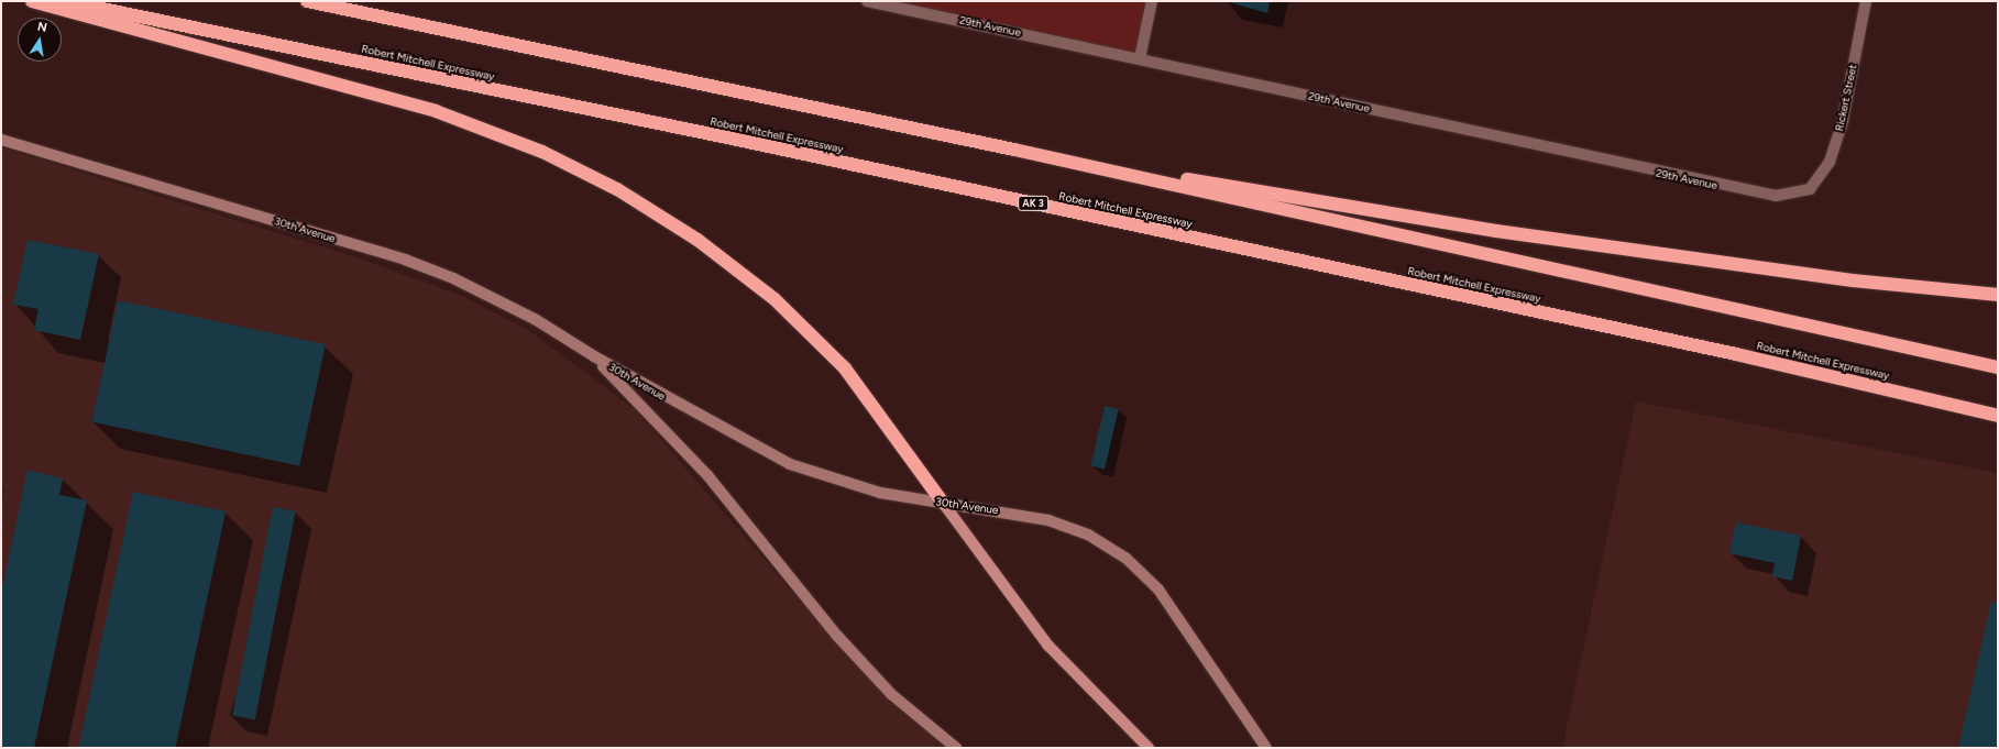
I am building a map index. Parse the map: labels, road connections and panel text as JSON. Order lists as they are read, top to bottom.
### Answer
{
  "streets": {
    "highway": ["Robert Mitchell Expressway", "AK 3"],
    "main road": ["30th Avenue"],
    "street": ["29th Avenue", "Rickert Street"]
  },
  "crossings": [
    ["29th Avenue", "Rickert Street"]
  ],
  "north": "top"
}
